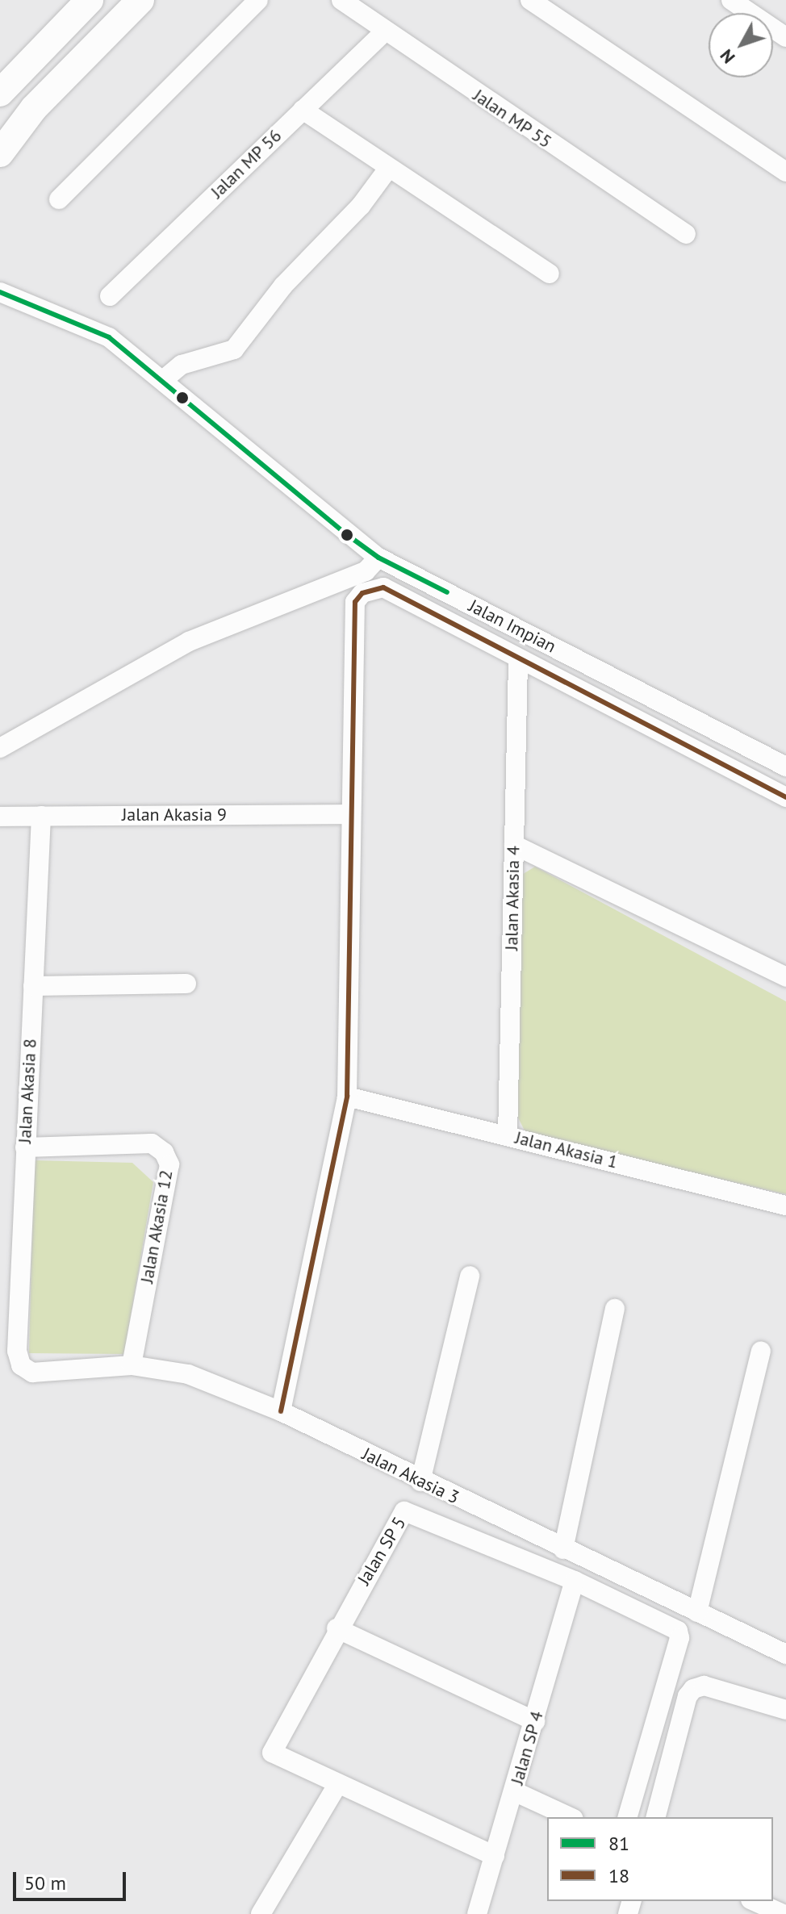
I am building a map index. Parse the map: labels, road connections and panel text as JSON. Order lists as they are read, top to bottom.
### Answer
{
  "streets": {
    "street": [
      "Jalan MP 55",
      "Jalan MP 56",
      "Jalan Impian",
      "Jalan Akasia 9",
      "Jalan Akasia 4",
      "Jalan Akasia 8",
      "Jalan Akasia 1",
      "Jalan Akasia 12",
      "Jalan Akasia 3",
      "Jalan SP 5",
      "Jalan SP 4"
    ]
  },
  "crossings": [
    ["Jalan MP 55", "Jalan MP 56"],
    ["Jalan Akasia 9", "Jalan Akasia 8"],
    ["Jalan Akasia 4", "Jalan Akasia 1"],
    ["Jalan Akasia 8", "Jalan Akasia 12"],
    ["Jalan Akasia 8", "Jalan Akasia 3"],
    ["Jalan Akasia 12", "Jalan Akasia 3"],
    ["Jalan SP 5", "Jalan SP 4"]
  ],
  "lines": ["transit line 81", "transit line 18"],
  "legend": ["81", "18"],
  "scale_bar": "50 m",
  "north": "bottom left"
}
